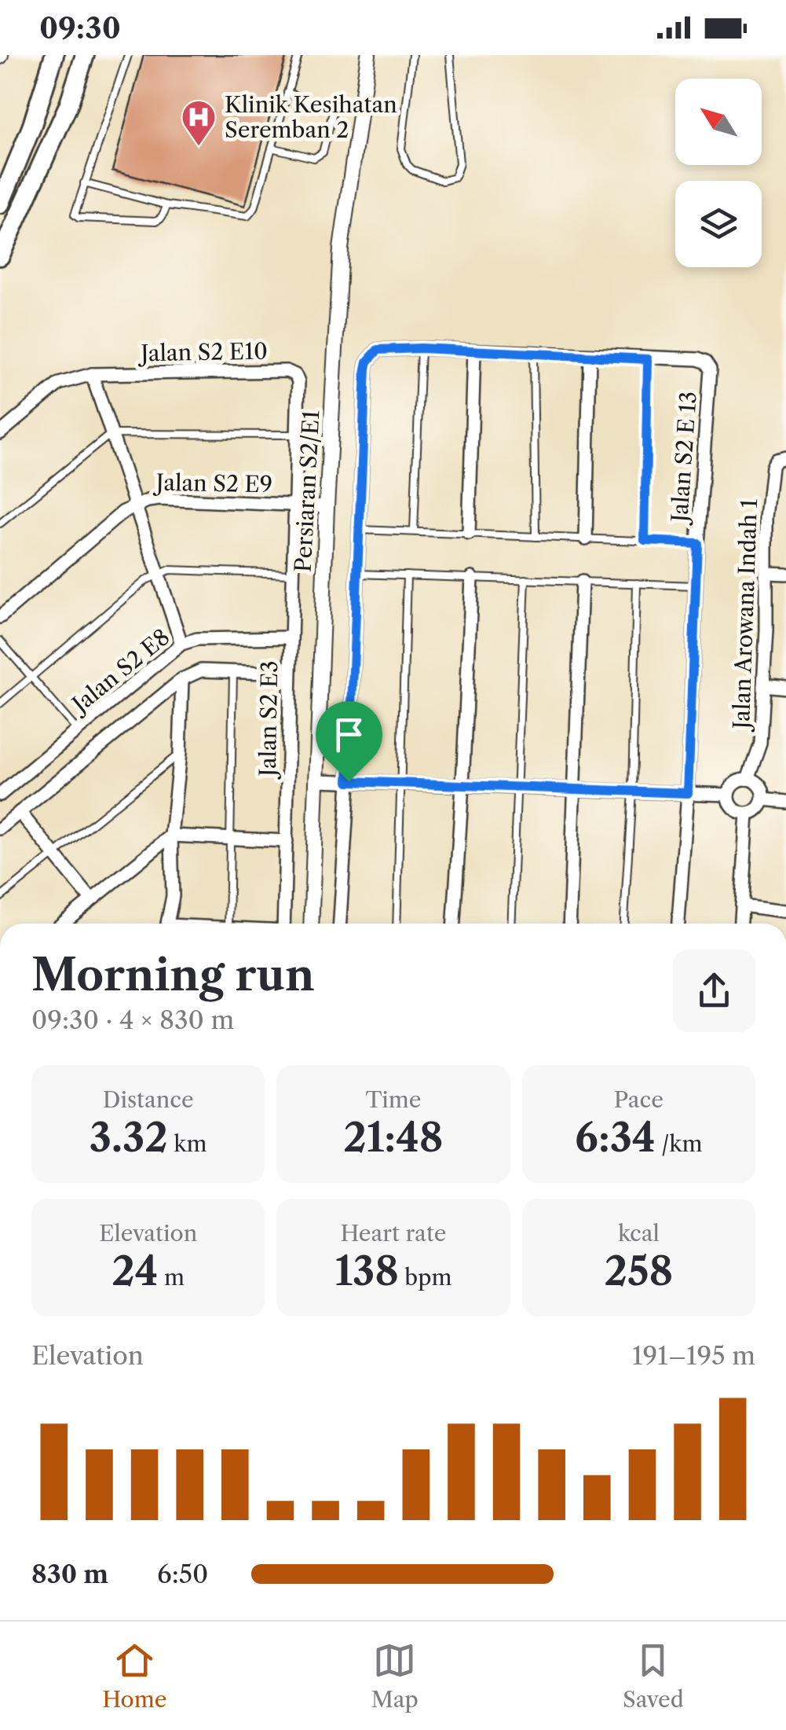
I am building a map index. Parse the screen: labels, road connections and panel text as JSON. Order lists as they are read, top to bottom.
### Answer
{
  "streets": {
    "street": [
      "Jalan S2 E10",
      "Jalan S2 E 13",
      "Jalan S2 E9",
      "Persiaran S2/E1",
      "Jalan Arowana Indah 1",
      "Jalan S2 E8",
      "Jalan S2 E3"
    ]
  },
  "crossings": [
    ["Jalan S2 E10", "Jalan S2 E9"],
    ["Jalan S2 E10", "Jalan S2 E3"],
    ["Jalan S2 E9", "Persiaran S2/E1"],
    ["Jalan S2 E9", "Jalan S2 E3"],
    ["Jalan S2 E8", "Jalan S2 E3"]
  ],
  "places": {
    "hospital": ["Klinik Kesihatan Seremban 2"]
  },
  "north": "top left",
  "page": {
    "status": "09:30",
    "heading": ["Morning run", "09:30 · 4 × 830 m"],
    "stats": [
      ["Distance", "3.32 km"],
      ["Time", "21:48"],
      ["Pace", "6:34 /km"],
      ["Elevation", "24 m"],
      ["Heart rate", "138 bpm"],
      ["kcal", "258"]
    ],
    "chart": ["Elevation", "191–195 m"],
    "list": [
      {
        "name": "830 m",
        "note": "6:50"
      }
    ],
    "tabs": ["Home", "Map", "Saved"]
  }
}
